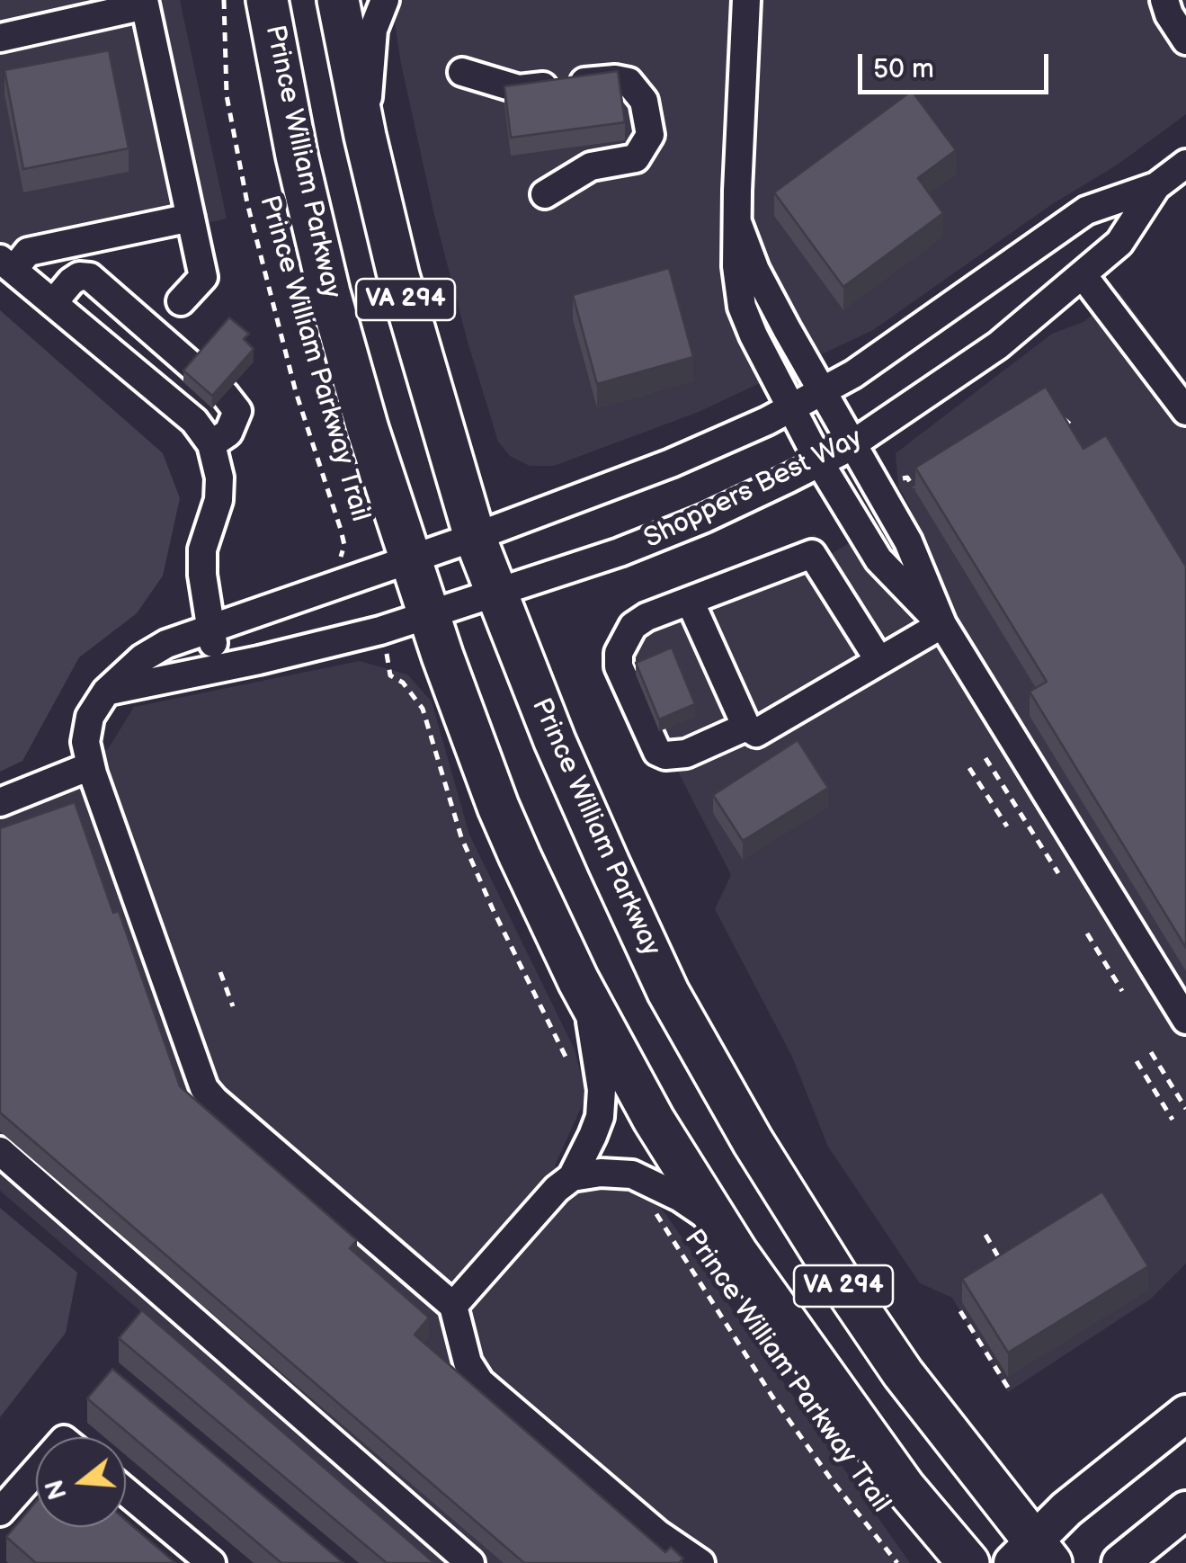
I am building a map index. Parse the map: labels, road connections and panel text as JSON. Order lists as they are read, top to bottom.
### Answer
{
  "streets": {
    "highway": ["Prince William Parkway", "VA 294"],
    "street": ["Shoppers Best Way"],
    "path": ["Prince William Parkway Trail"]
  },
  "crossings": [
    ["Prince William Parkway", "Shoppers Best Way"]
  ],
  "scale_bar": "50 m",
  "north": "left"
}
